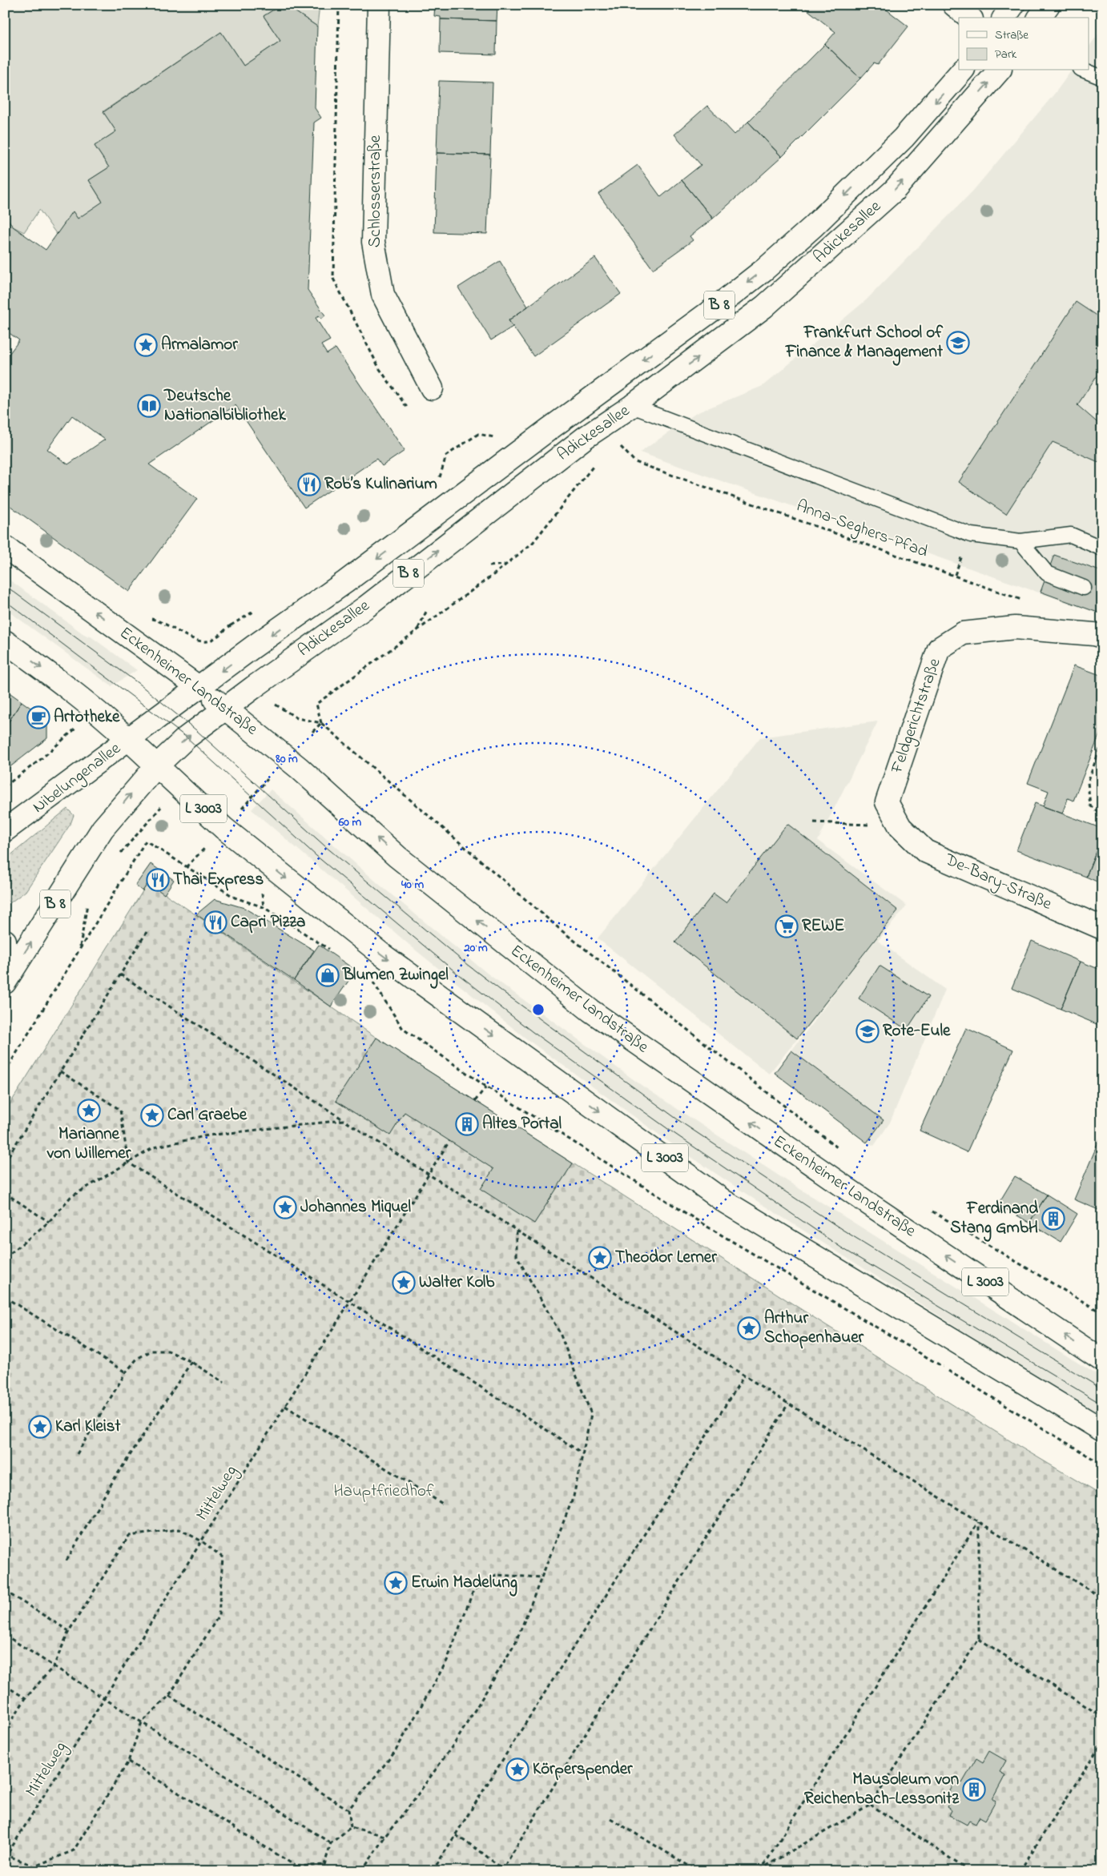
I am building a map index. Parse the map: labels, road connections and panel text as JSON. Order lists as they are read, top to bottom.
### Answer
{
  "streets": {
    "main road": [
      "Schlosserstraße",
      "Adickesallee",
      "B 8",
      "Eckenheimer Landstraße",
      "Feldgerichtstraße",
      "Nibelungenallee",
      "L 3003",
      "De-Bary-Straße"
    ],
    "path": ["Anna-Seghers-Pfad", "Mittelweg"]
  },
  "crossings": [
    ["Adickesallee", "B 8"],
    ["Adickesallee", "Eckenheimer Landstraße"],
    ["Adickesallee", "Nibelungenallee"],
    ["Adickesallee", "L 3003"],
    ["B 8", "L 3003"],
    ["Feldgerichtstraße", "De-Bary-Straße"],
    ["Nibelungenallee", "L 3003"]
  ],
  "parks": ["Hauptfriedhof"],
  "places": {
    "school or university": ["Frankfurt School of Finance & Management", "Rote-Eule"],
    "place": [
      "Armalamor",
      "Marianne von Willemer",
      "Carl Graebe",
      "Johannes Miquel",
      "Theodor Lerner",
      "Walter Kolb",
      "Arthur Schopenhauer",
      "Karl Kleist",
      "Erwin Madelung",
      "Körperspender"
    ],
    "library": ["Deutsche Nationalbibliothek"],
    "restaurant": ["Rob’s Kulinarium", "Thai Express", "Capri Pizza"],
    "cafe": ["Artotheke"],
    "supermarket": ["REWE"],
    "shop": ["Blumen Zwingel"],
    "building": ["Altes Portal", "Ferdinand Stang GmbH", "Mausoleum von Reichenbach-Lessonitz"]
  },
  "legend": ["Straße", "Park"],
  "rings": [
    "80 m",
    "60 m",
    "40 m",
    "20 m"
  ]
}
